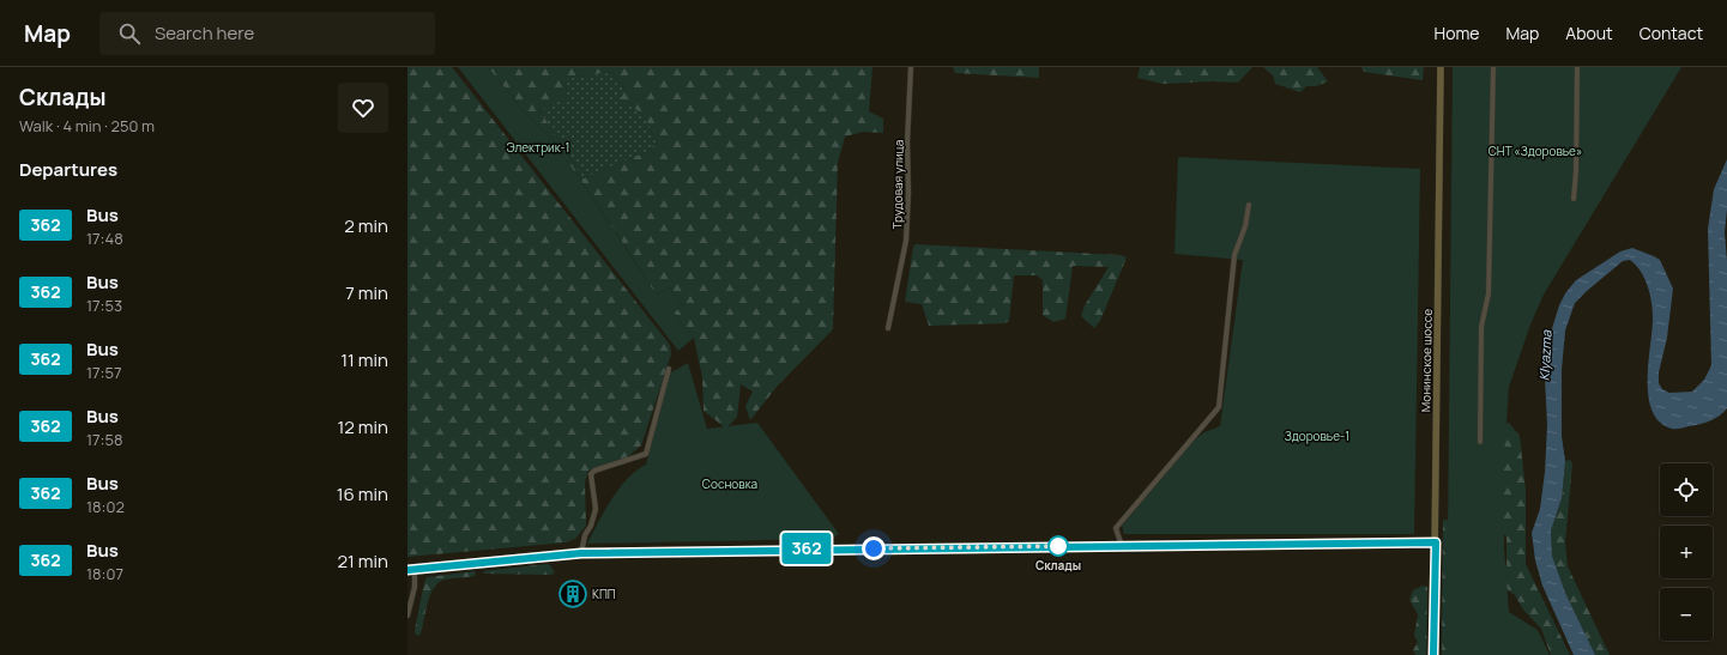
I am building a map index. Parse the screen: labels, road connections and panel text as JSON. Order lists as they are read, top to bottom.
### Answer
{
  "streets": {
    "main road": ["Монинское шоссе"],
    "street": ["Трудовая улица"]
  },
  "water": ["Klyazma"],
  "parks": [
    "Электрик-1",
    "СНТ «Здоровье»",
    "Здоровье-1",
    "Сосновка"
  ],
  "places": {
    "other": ["Склады"],
    "building": ["КПП"]
  },
  "lines": ["bus line 362"],
  "page": {
    "header": "Map",
    "search": "Search here",
    "nav": [
      "Home",
      "Map",
      "About",
      "Contact"
    ],
    "heading": [
      ["Склады", "Walk · 4 min · 250 m"],
      "Departures"
    ],
    "on_map": "362",
    "list": [
      {
        "mark": "362",
        "name": "Bus",
        "note": "17:48",
        "value": "2 min"
      },
      {
        "mark": "362",
        "name": "Bus",
        "note": "17:53",
        "value": "7 min"
      },
      {
        "mark": "362",
        "name": "Bus",
        "note": "17:57",
        "value": "11 min"
      },
      {
        "mark": "362",
        "name": "Bus",
        "note": "17:58",
        "value": "12 min"
      },
      {
        "mark": "362",
        "name": "Bus",
        "note": "18:02",
        "value": "16 min"
      },
      {
        "mark": "362",
        "name": "Bus",
        "note": "18:07",
        "value": "21 min"
      }
    ],
    "map_buttons": ["+", "−"]
  }
}
